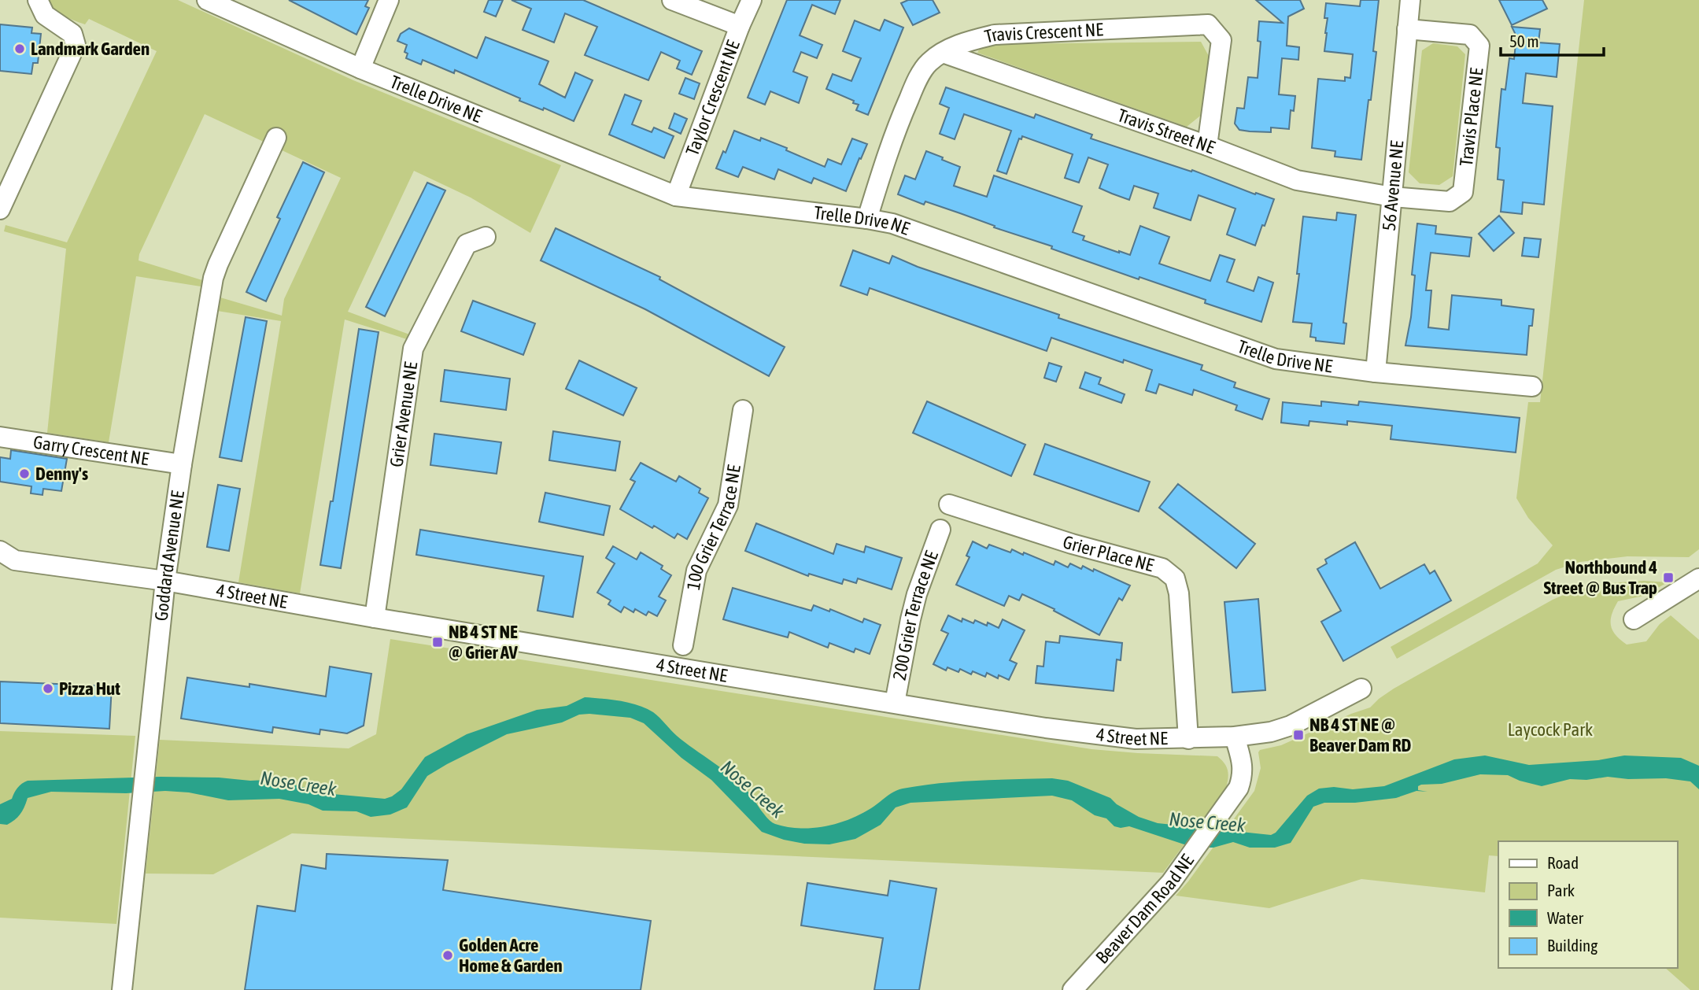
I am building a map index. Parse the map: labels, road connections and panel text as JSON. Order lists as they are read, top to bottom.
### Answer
{
  "streets": {
    "street": [
      "Travis Crescent NE",
      "Taylor Crescent NE",
      "Trelle Drive NE",
      "Travis Place NE",
      "Travis Street NE",
      "56 Avenue NE",
      "Grier Avenue NE",
      "Garry Crescent NE",
      "100 Grier Terrace NE",
      "Grier Place NE",
      "Goddard Avenue NE",
      "4 Street NE",
      "200 Grier Terrace NE",
      "Beaver Dam Road NE"
    ]
  },
  "crossings": [
    ["Travis Crescent NE", "Trelle Drive NE"],
    ["Travis Crescent NE", "Travis Street NE"],
    ["Taylor Crescent NE", "Trelle Drive NE"],
    ["Trelle Drive NE", "56 Avenue NE"],
    ["Travis Place NE", "Travis Street NE"],
    ["Travis Place NE", "56 Avenue NE"],
    ["Travis Street NE", "56 Avenue NE"],
    ["Grier Avenue NE", "4 Street NE"],
    ["Garry Crescent NE", "Goddard Avenue NE"],
    ["Grier Place NE", "4 Street NE"],
    ["Goddard Avenue NE", "4 Street NE"],
    ["4 Street NE", "200 Grier Terrace NE"],
    ["4 Street NE", "Beaver Dam Road NE"]
  ],
  "water": ["Nose Creek"],
  "parks": ["Laycock Park"],
  "places": {
    "other": [
      "Landmark Garden",
      "Denny's",
      "Pizza Hut",
      "Golden Acre Home & Garden"
    ],
    "transit": ["Northbound 4 Street @ Bus Trap", "NB 4 ST NE @ Grier AV", "NB 4 ST NE @ Beaver Dam RD"]
  },
  "legend": [
    "Road",
    "Park",
    "Water",
    "Building"
  ],
  "scale_bar": "50 m"
}
